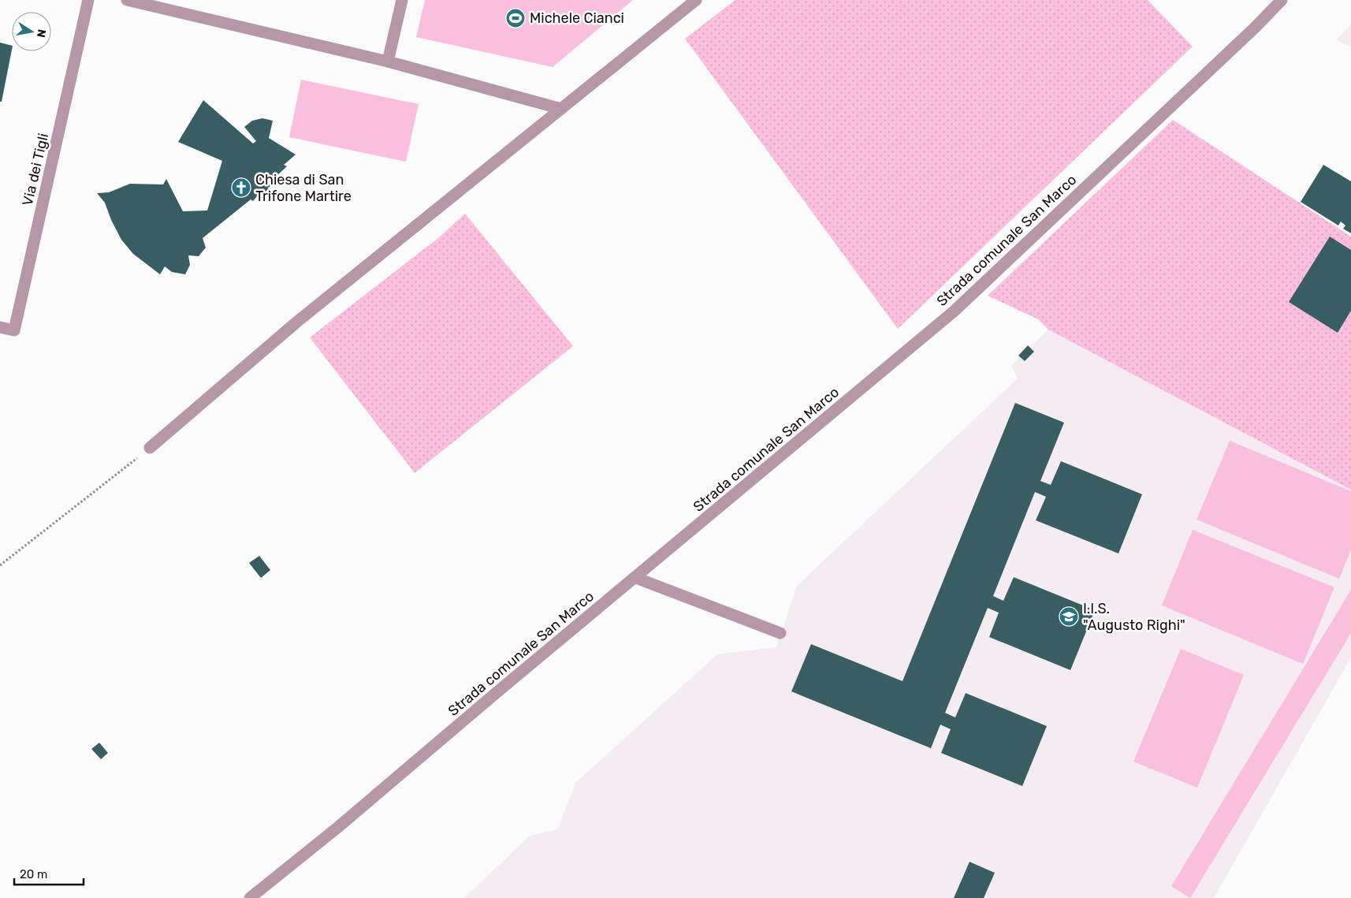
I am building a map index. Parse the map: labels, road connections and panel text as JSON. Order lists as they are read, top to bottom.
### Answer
{
  "streets": {
    "street": ["Via dei Tigli", "Strada comunale San Marco"]
  },
  "places": {
    "sports": ["Michele Cianci"],
    "church": ["Chiesa di San Trifone Martire"],
    "school or university": ["I.I.S. \"Augusto Righi\""]
  },
  "scale_bar": "20 m",
  "north": "right"
}
